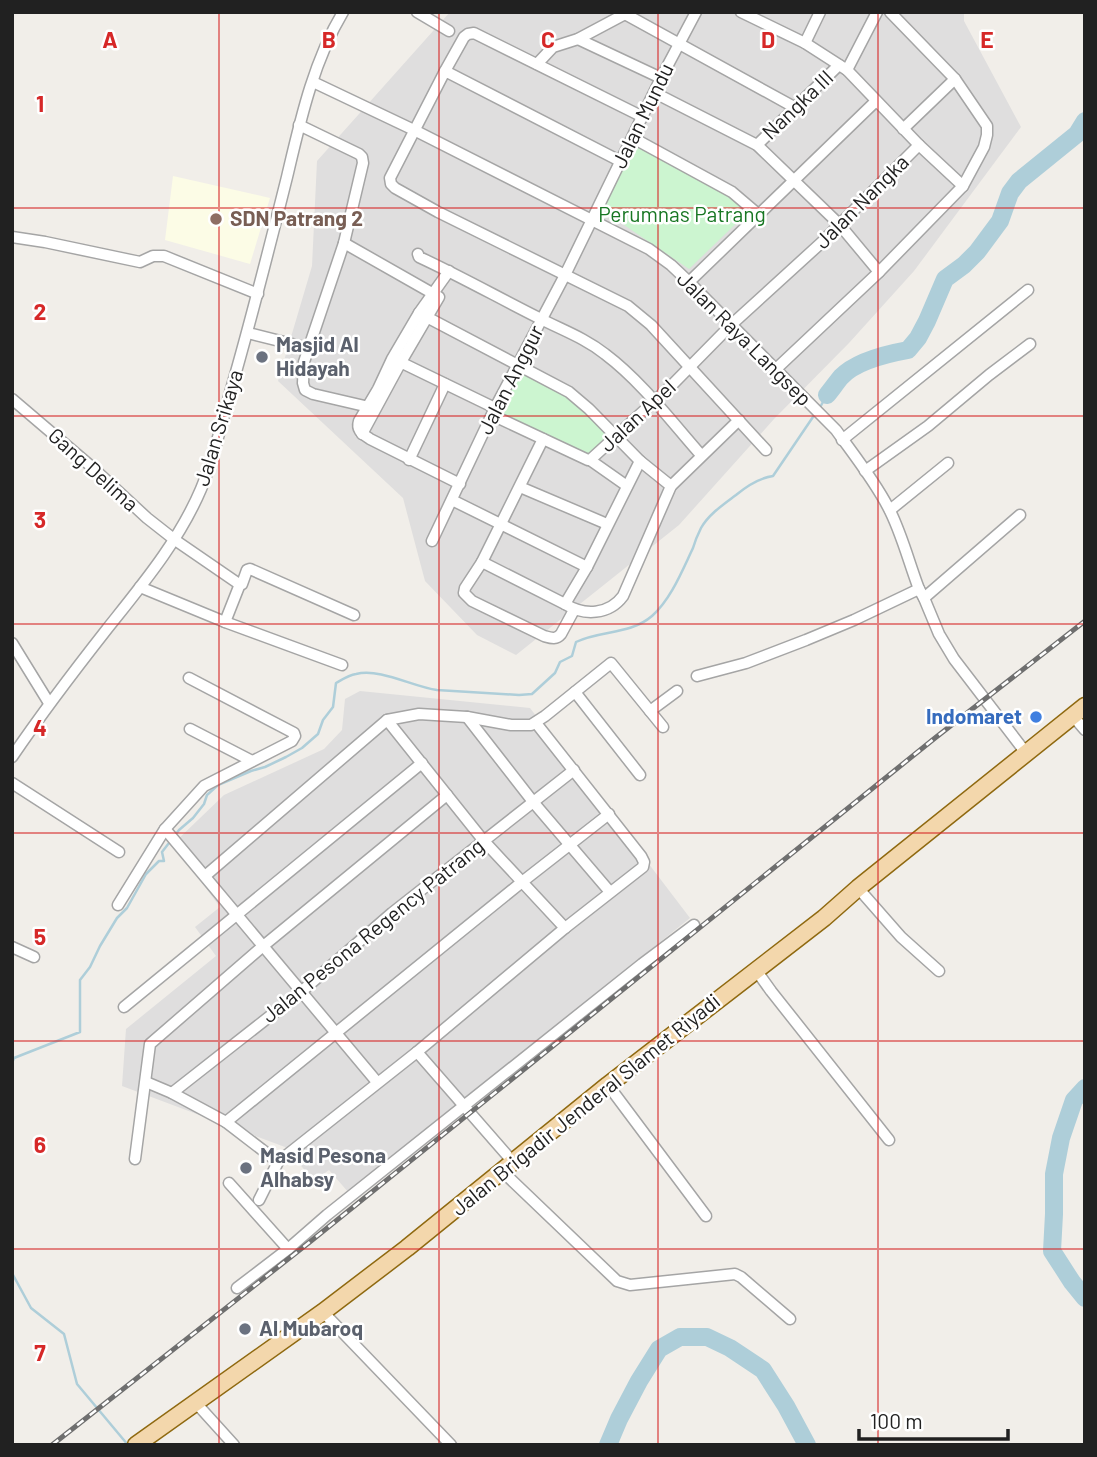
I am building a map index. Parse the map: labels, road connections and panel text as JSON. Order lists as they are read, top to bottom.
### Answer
{
  "streets": {
    "main road": ["Jalan Brigadir Jenderal Slamet Riyadi"],
    "street": [
      "Nangka III",
      "Jalan Mundu",
      "Jalan Nangka",
      "Jalan Raya Langsep",
      "Jalan Anggur",
      "Jalan Apel",
      "Jalan Srikaya",
      "Gang Delima",
      "Jalan Pesona Regency Patrang"
    ]
  },
  "crossings": [
    ["Nangka III", "Jalan Nangka"],
    ["Jalan Mundu", "Jalan Raya Langsep"],
    ["Jalan Mundu", "Jalan Anggur"],
    ["Jalan Nangka", "Jalan Raya Langsep"],
    ["Jalan Nangka", "Jalan Apel"],
    ["Jalan Raya Langsep", "Jalan Anggur"],
    ["Jalan Raya Langsep", "Jalan Apel"],
    ["Jalan Raya Langsep", "Jalan Srikaya"],
    ["Jalan Raya Langsep", "Jalan Brigadir Jenderal Slamet Riyadi"],
    ["Jalan Anggur", "Jalan Apel"],
    ["Jalan Srikaya", "Gang Delima"]
  ],
  "parks": ["Perumnas Patrang"],
  "places": [
    "SDN Patrang 2",
    "Masjid Al Hidayah",
    "Indomaret",
    "Masid Pesona Alhabsy",
    "Al Mubaroq"
  ],
  "scale_bar": "100 m",
  "grid": {
    "columns": [
      "A",
      "B",
      "C",
      "D",
      "E"
    ],
    "rows": [
      "1",
      "2",
      "3",
      "4",
      "5",
      "6",
      "7"
    ]
  }
}
